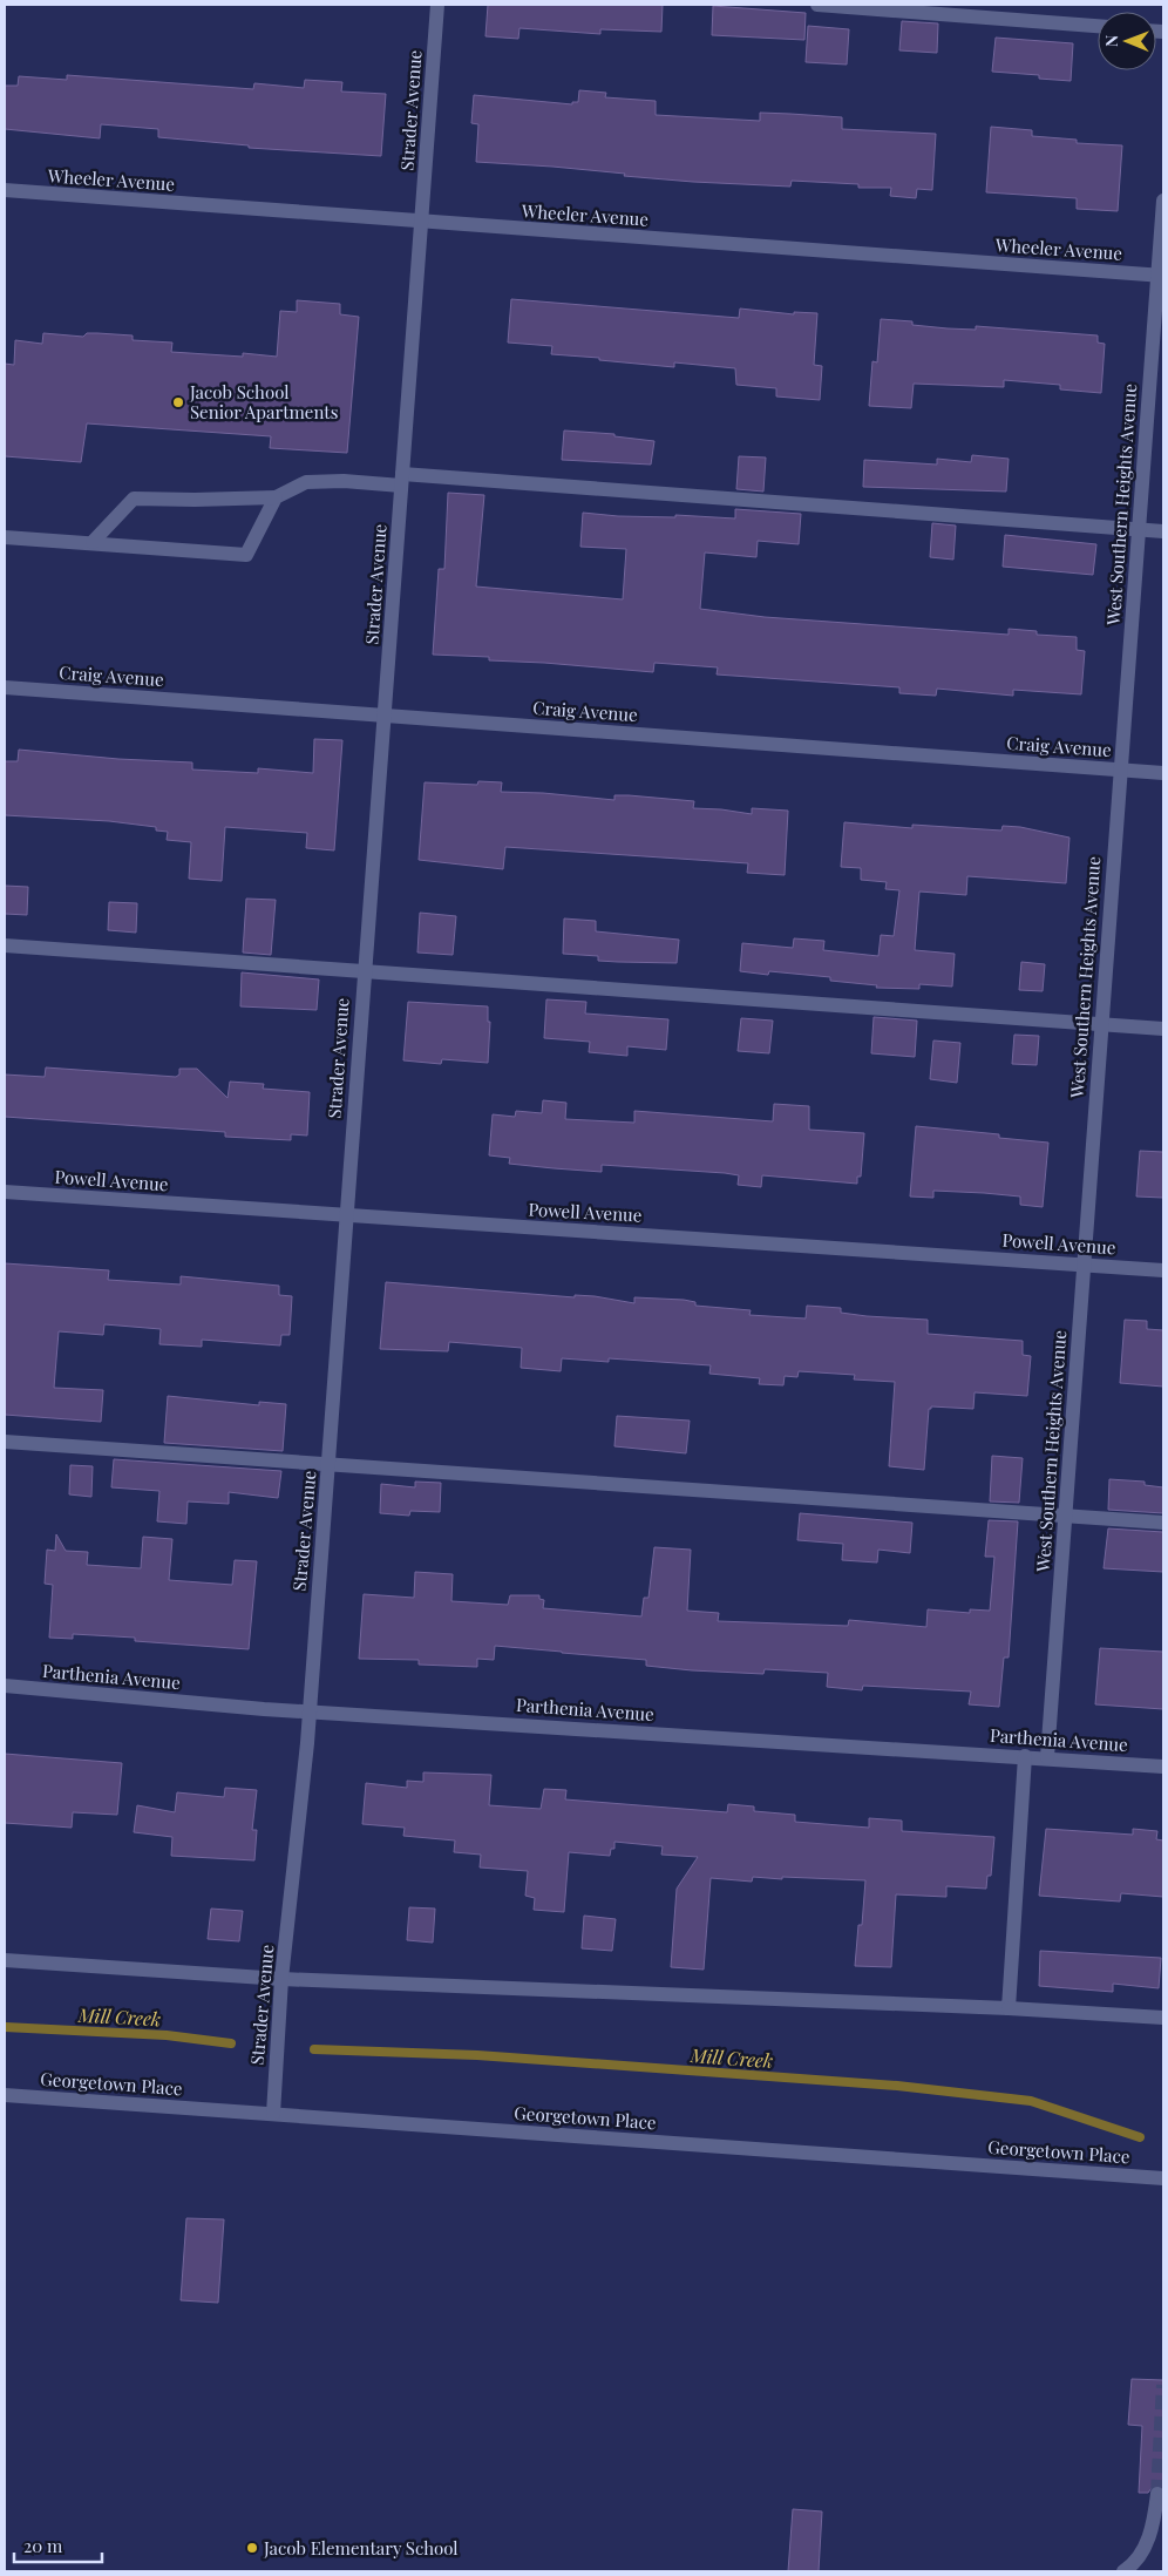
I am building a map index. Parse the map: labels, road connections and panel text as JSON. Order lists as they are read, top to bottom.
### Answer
{
  "streets": {
    "street": [
      "Strader Avenue",
      "Wheeler Avenue",
      "West Southern Heights Avenue",
      "Craig Avenue",
      "Powell Avenue",
      "Parthenia Avenue",
      "Georgetown Place"
    ]
  },
  "crossings": [
    ["Strader Avenue", "Wheeler Avenue"],
    ["Strader Avenue", "Craig Avenue"],
    ["Strader Avenue", "Powell Avenue"],
    ["Strader Avenue", "Parthenia Avenue"],
    ["Strader Avenue", "Georgetown Place"],
    ["Wheeler Avenue", "West Southern Heights Avenue"],
    ["West Southern Heights Avenue", "Craig Avenue"],
    ["West Southern Heights Avenue", "Powell Avenue"],
    ["West Southern Heights Avenue", "Parthenia Avenue"]
  ],
  "water": ["Mill Creek"],
  "places": ["Jacob School Senior Apartments", "Jacob Elementary School"],
  "scale_bar": "20 m",
  "north": "left"
}
